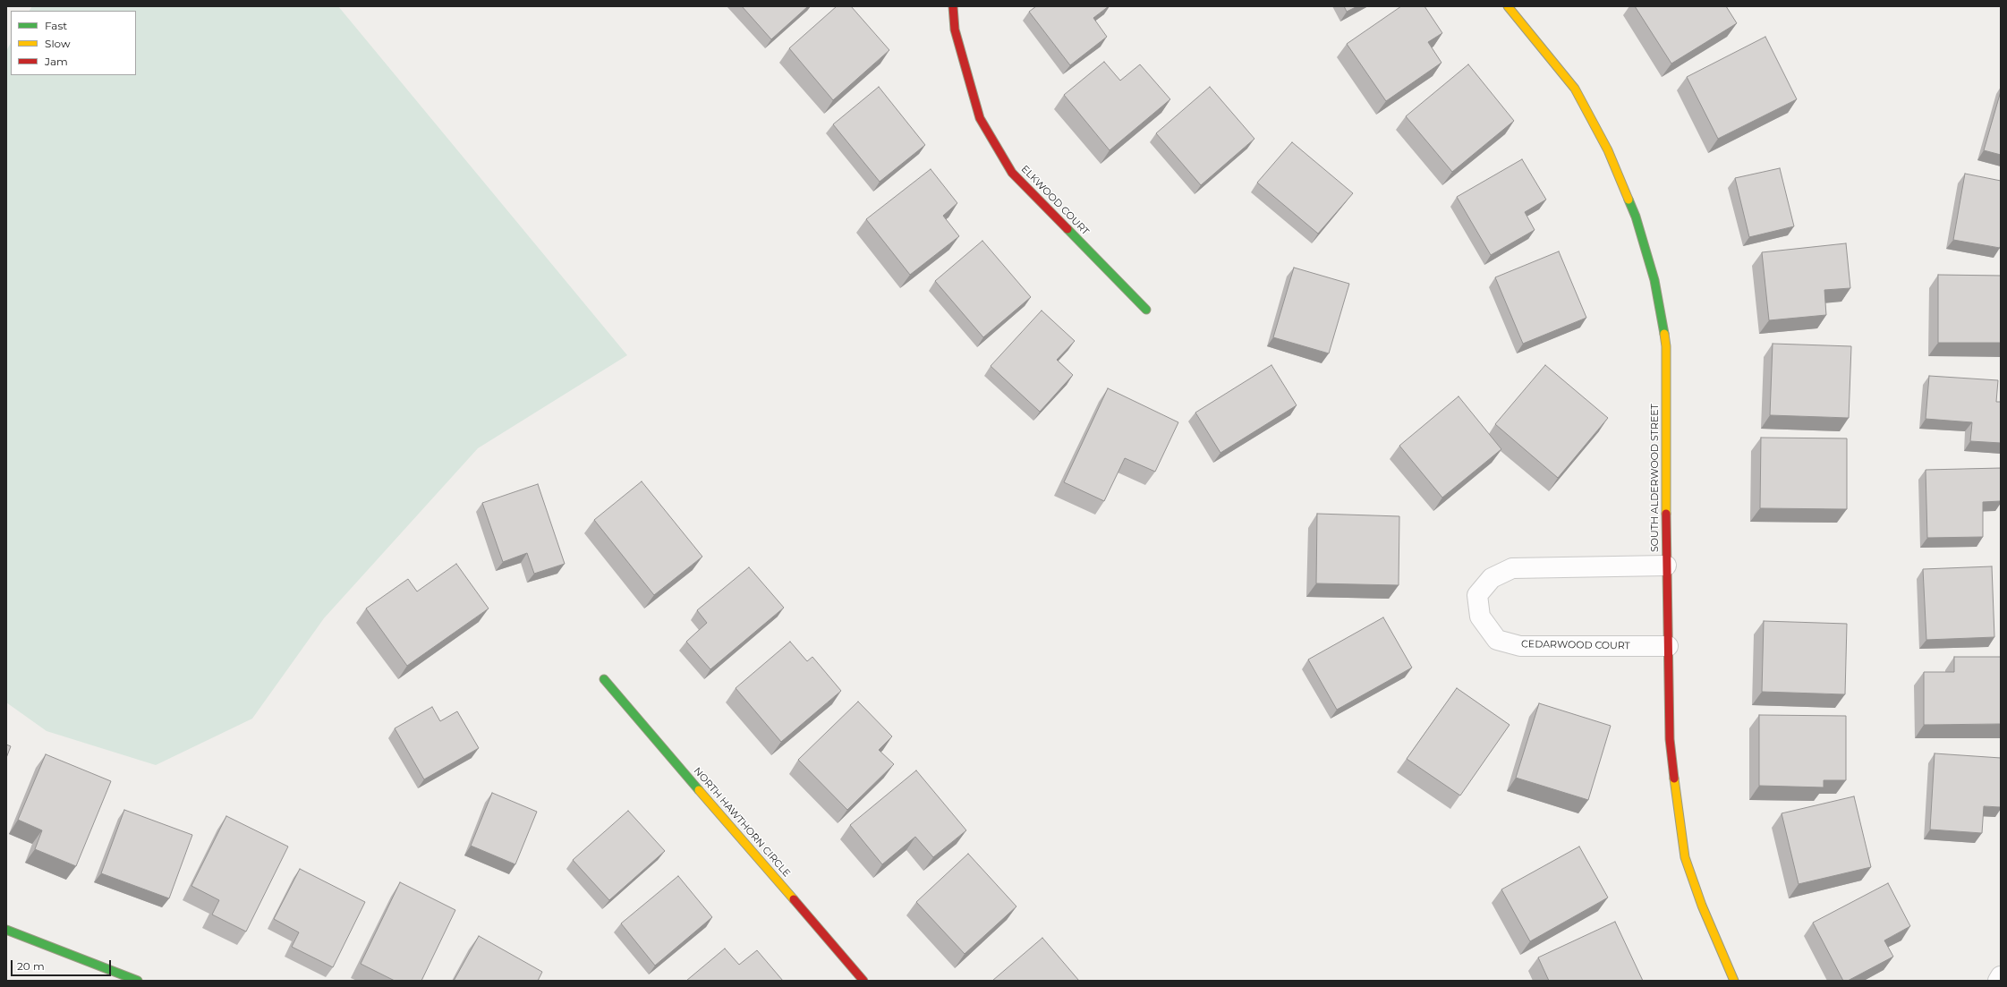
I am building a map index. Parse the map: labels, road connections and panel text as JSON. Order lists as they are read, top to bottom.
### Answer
{
  "streets": {
    "street": [
      "ELKWOOD COURT",
      "SOUTH ALDERWOOD STREET",
      "CEDARWOOD COURT",
      "NORTH HAWTHORN CIRCLE"
    ]
  },
  "crossings": [
    ["SOUTH ALDERWOOD STREET", "CEDARWOOD COURT"]
  ],
  "legend": ["Fast", "Slow", "Jam"],
  "scale_bar": "20 m"
}
